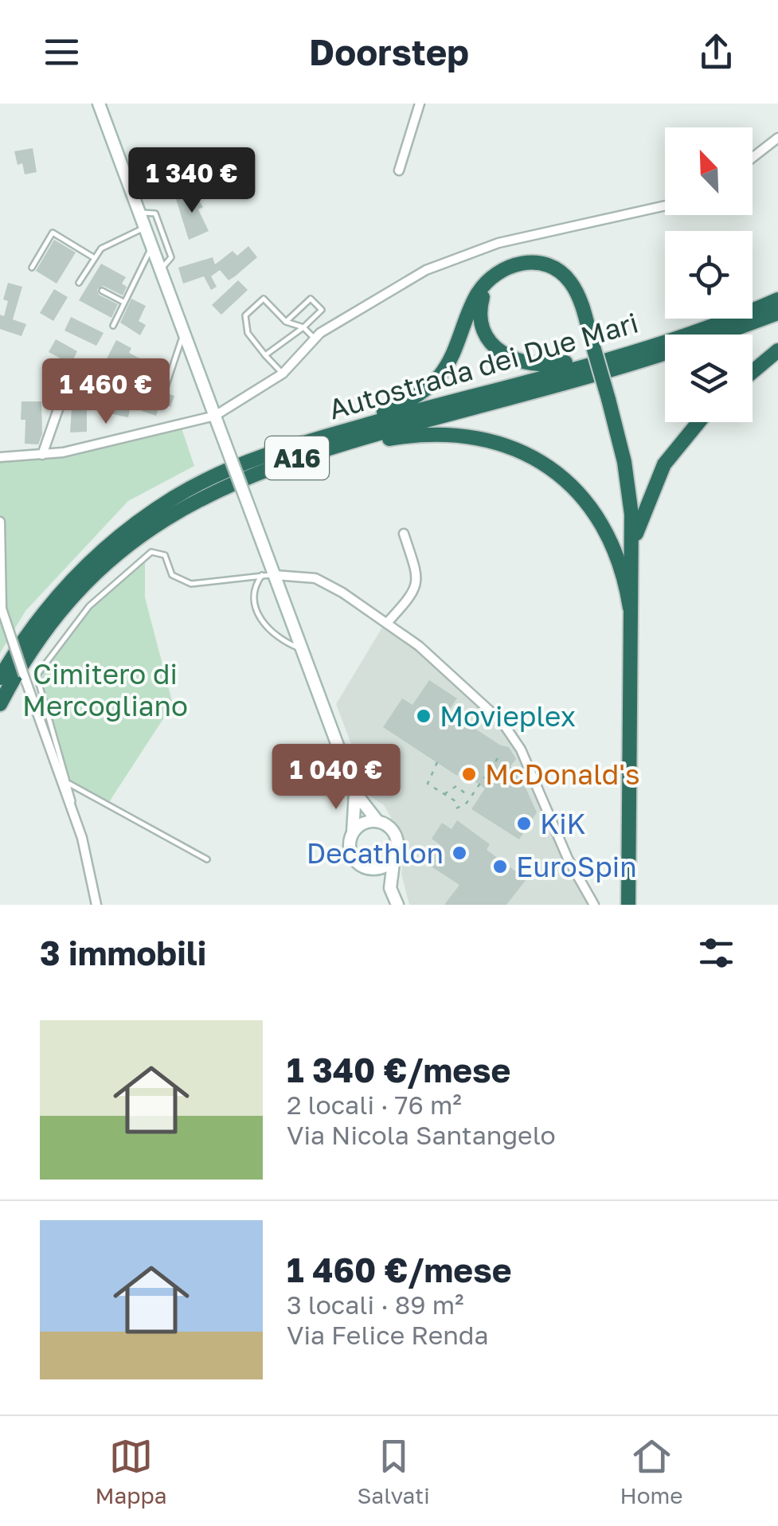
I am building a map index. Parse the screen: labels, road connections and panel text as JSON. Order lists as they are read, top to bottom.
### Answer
{
  "streets": {
    "highway": ["Autostrada dei Due Mari", "A16"]
  },
  "parks": ["Cimitero di Mercogliano"],
  "places": [
    "Movieplex",
    "McDonald's",
    "KiK",
    "Decathlon",
    "EuroSpin"
  ],
  "north": "top left",
  "page": {
    "header": "Doorstep",
    "price": ["1 340 €", "1 460 €", "1 040 €"],
    "heading": "3 immobili",
    "list": [
      {
        "name": "1 340 €/mese",
        "note": "2 locali · 76 m² · Via Nicola Santangelo"
      },
      {
        "name": "1 460 €/mese",
        "note": "3 locali · 89 m² · Via Felice Renda"
      }
    ],
    "tabs": ["Mappa", "Salvati", "Home"]
  }
}
